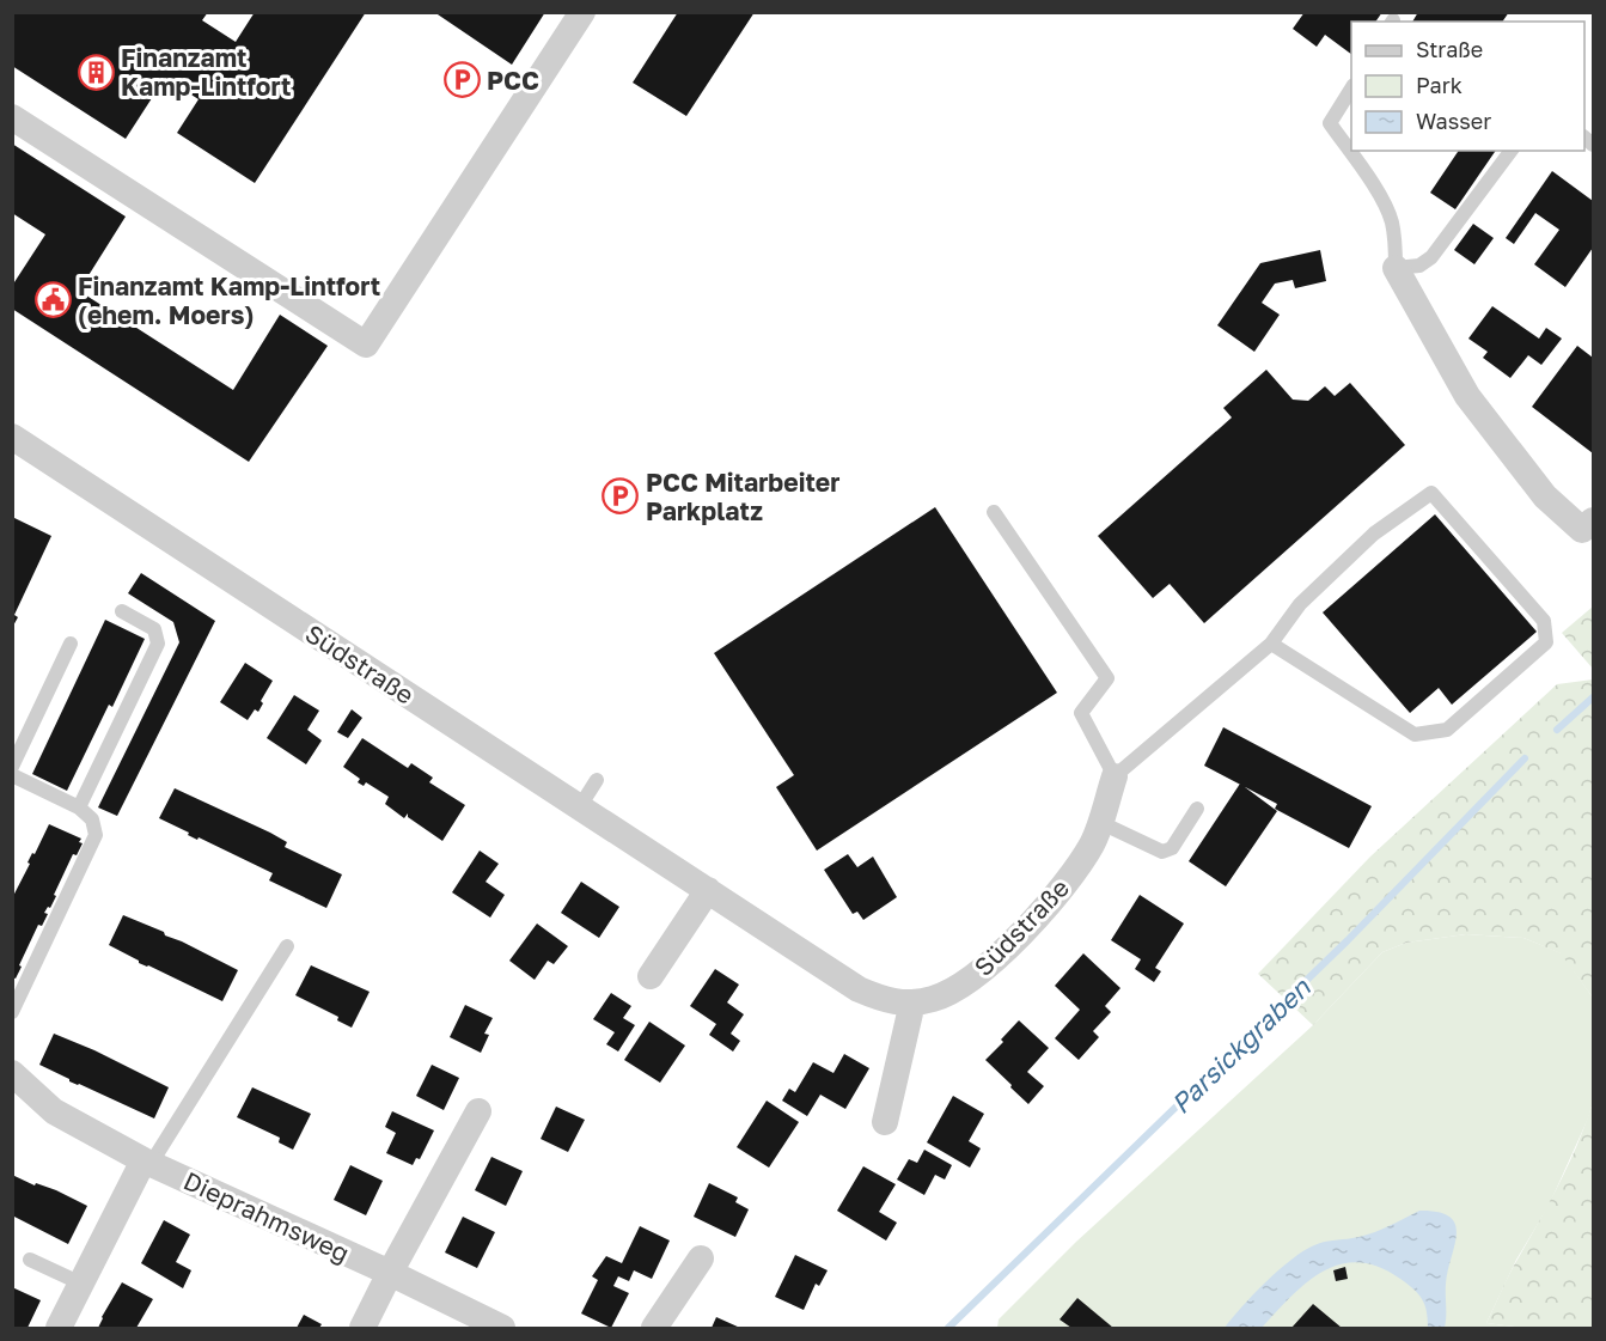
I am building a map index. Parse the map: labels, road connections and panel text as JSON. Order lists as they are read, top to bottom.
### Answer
{
  "streets": {
    "street": ["Südstraße", "Dieprahmsweg"]
  },
  "water": ["Parsickgraben"],
  "places": {
    "building": ["Finanzamt Kamp-Lintfort"],
    "parking": ["PCC", "PCC Mitarbeiter Parkplatz"],
    "public building": ["Finanzamt Kamp-Lintfort (ehem. Moers)"]
  },
  "legend": ["Straße", "Park", "Wasser"]
}
